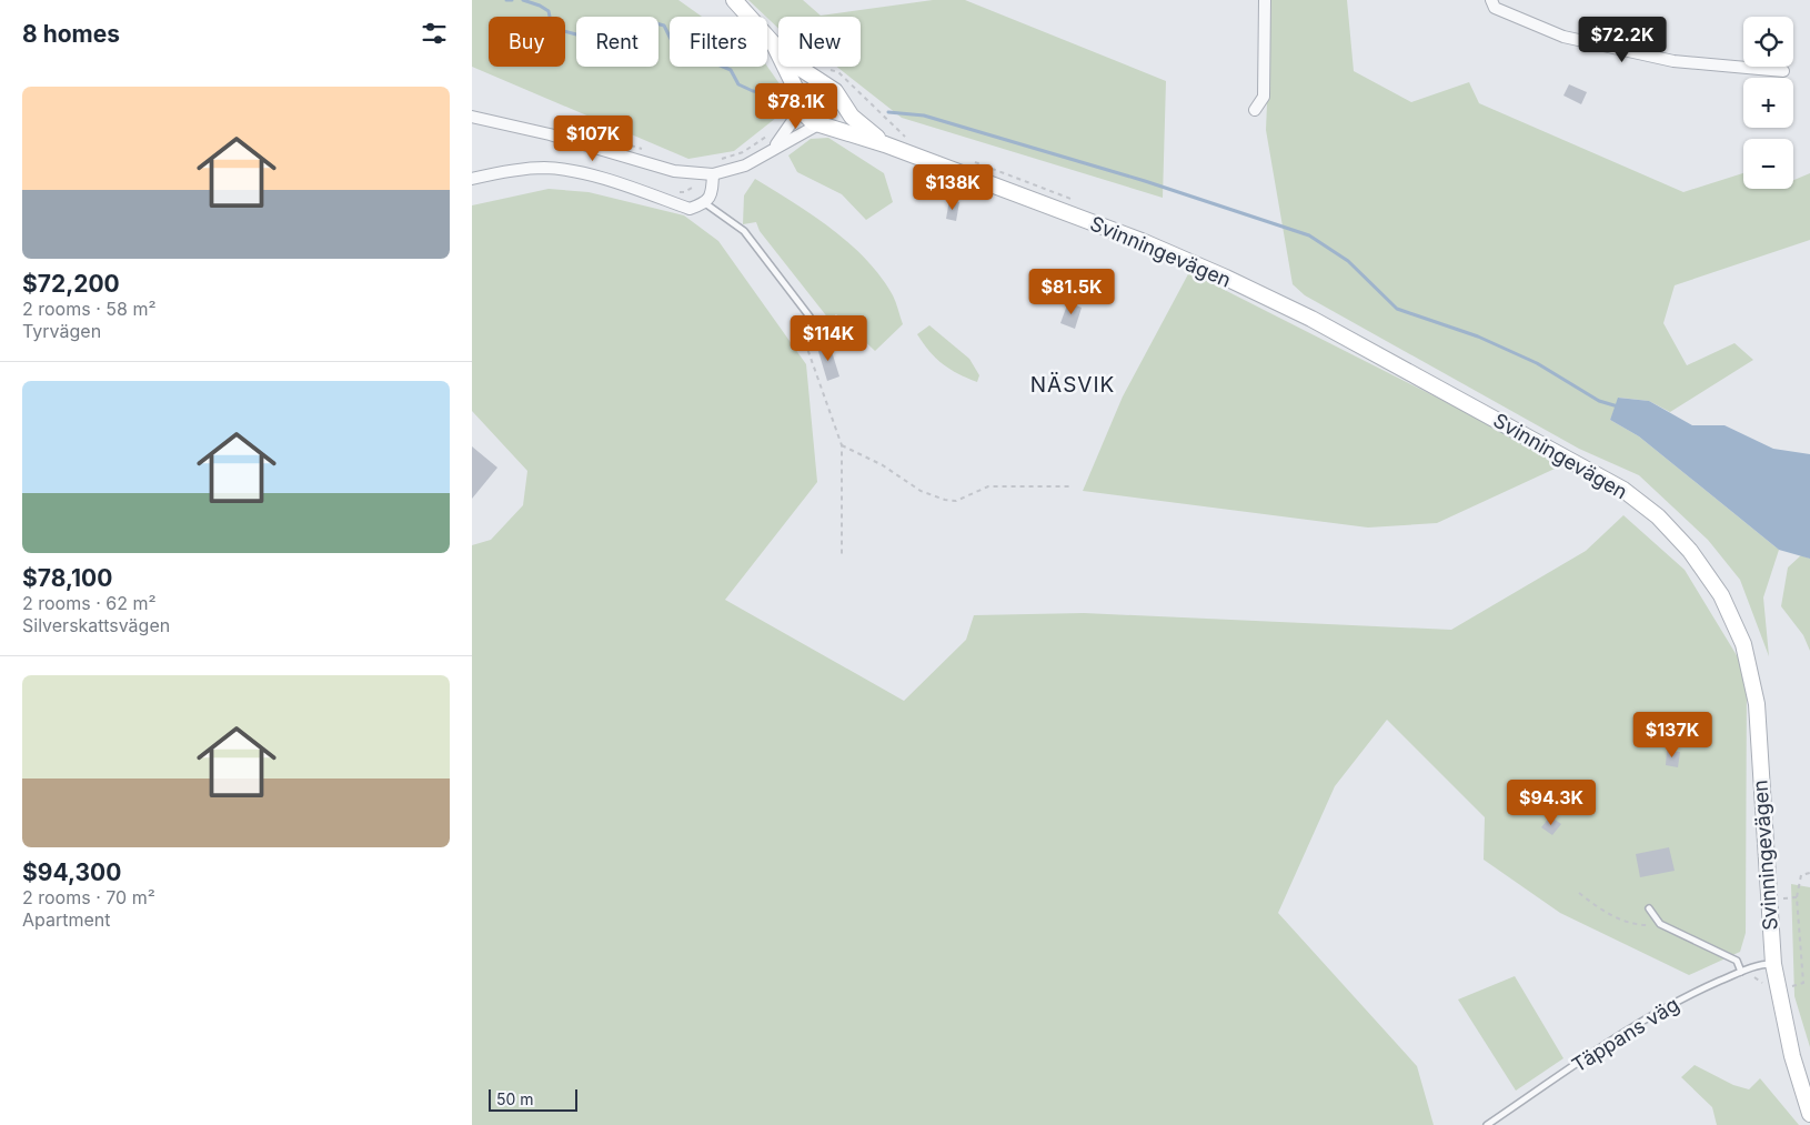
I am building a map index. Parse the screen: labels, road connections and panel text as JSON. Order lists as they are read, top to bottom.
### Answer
{
  "streets": {
    "main road": ["Svinningevägen"],
    "lane": ["Täppans väg"]
  },
  "crossings": [
    ["Svinningevägen", "Täppans väg"]
  ],
  "districts": ["NÄSVIK"],
  "scale_bar": "50 m",
  "page": {
    "heading": "8 homes",
    "map_buttons": ["+", "−"],
    "price": [
      "$72.2K",
      "$78.1K",
      "$107K",
      "$138K",
      "$81.5K",
      "$114K",
      "$137K",
      "$94.3K"
    ],
    "chip": [
      "Buy",
      "Rent",
      "Filters",
      "New"
    ],
    "list": [
      {
        "name": "$72,200",
        "note": "2 rooms · 58 m² · Tyrvägen"
      },
      {
        "name": "$78,100",
        "note": "2 rooms · 62 m² · Silverskattsvägen"
      },
      {
        "name": "$94,300",
        "note": "2 rooms · 70 m² · Apartment"
      }
    ],
    "scale": "50 m"
  }
}
